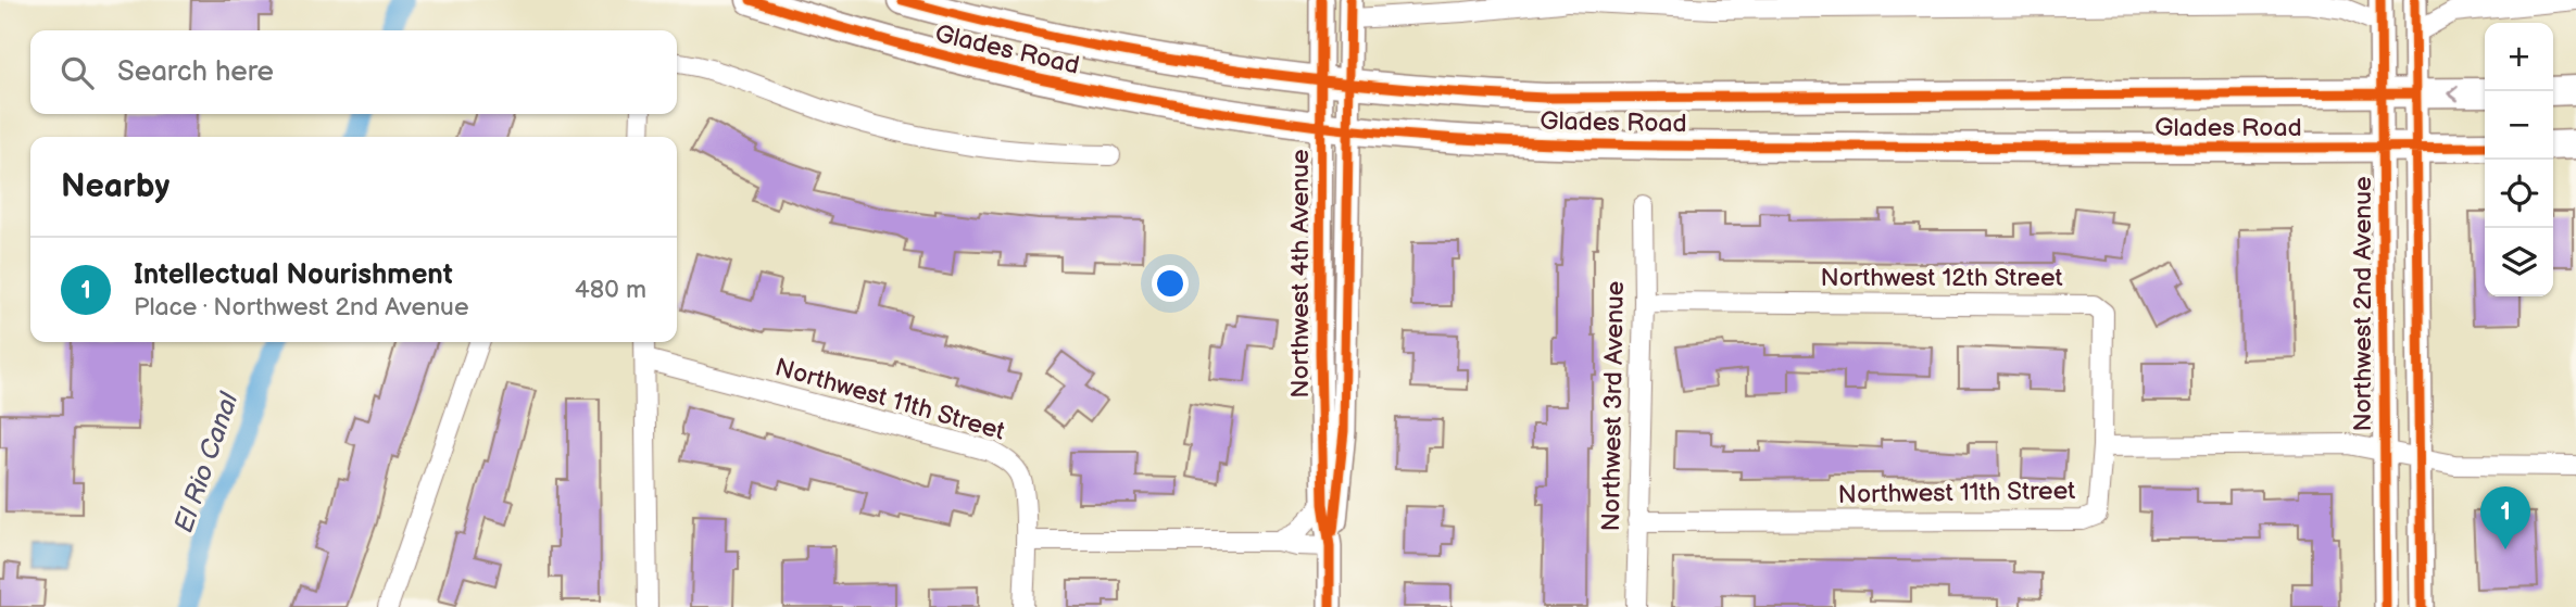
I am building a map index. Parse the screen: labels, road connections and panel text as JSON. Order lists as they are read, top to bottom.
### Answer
{
  "streets": {
    "main road": ["Glades Road"],
    "street": [
      "Northwest 4th Avenue",
      "Northwest 12th Street",
      "Northwest 2nd Avenue",
      "Northwest 11th Street",
      "Northwest 3rd Avenue"
    ]
  },
  "crossings": [
    ["Glades Road", "Northwest 4th Avenue"],
    ["Glades Road", "Northwest 2nd Avenue"],
    ["Northwest 12th Street", "Northwest 11th Street"],
    ["Northwest 12th Street", "Northwest 3rd Avenue"],
    ["Northwest 11th Street", "Northwest 3rd Avenue"]
  ],
  "water": ["El Rio Canal"],
  "page": {
    "map_buttons": ["+", "−"],
    "search": "Search here",
    "heading": "Nearby",
    "list": [
      {
        "mark": "1",
        "name": "Intellectual Nourishment",
        "note": "Place · Northwest 2nd Avenue",
        "value": "480 m"
      }
    ],
    "pins": "1"
  }
}
